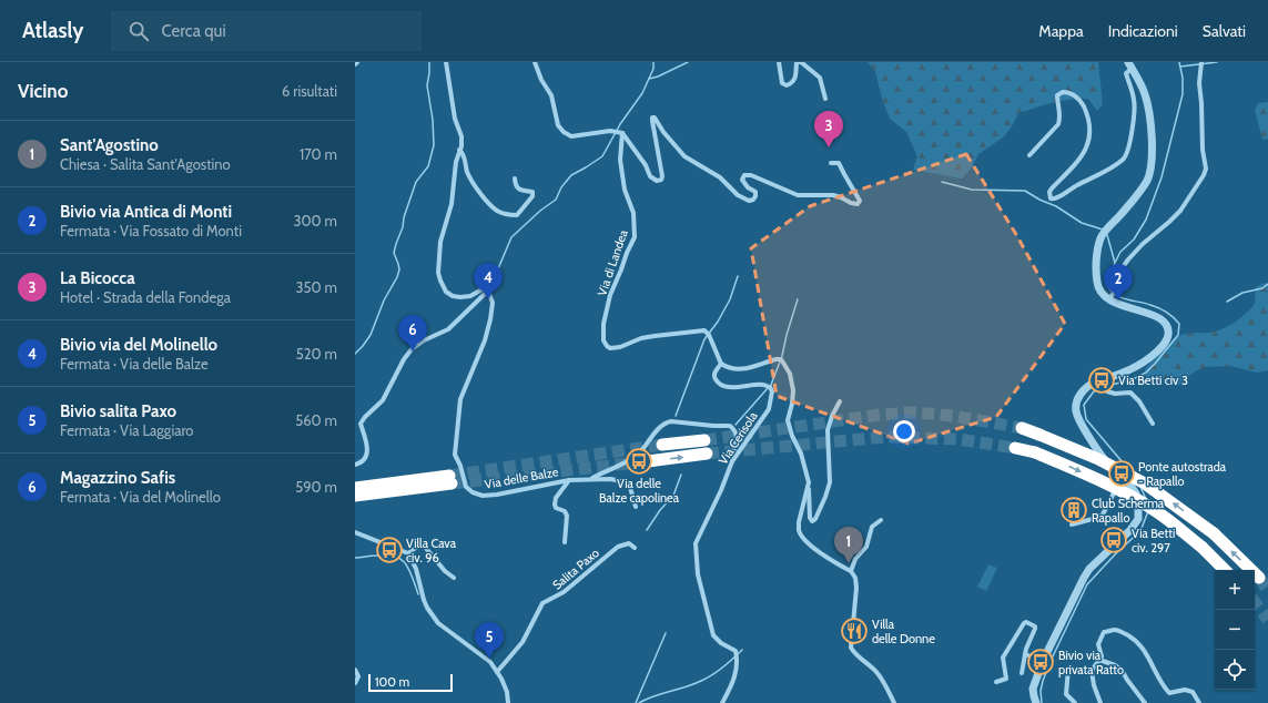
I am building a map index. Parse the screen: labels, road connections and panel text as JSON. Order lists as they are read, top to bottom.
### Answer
{
  "streets": {
    "street": [
      "Via di Landea",
      "Via Cerisola",
      "Via delle Balze",
      "Salita Paxo"
    ]
  },
  "crossings": [
    ["Via di Landea", "Via Cerisola"],
    ["Via Cerisola", "Via delle Balze"]
  ],
  "places": {
    "bus stop": [
      "Via Betti civ 3",
      "Via delle Balze capolinea",
      "Ponte autostrada - Rapallo",
      "Via Betti civ. 297",
      "Villa Cava civ. 96",
      "Bivio via privata Ratto"
    ],
    "building": ["Club Scherma Rapallo"],
    "restaurant": ["Villa delle Donne"]
  },
  "scale_bar": "100 m",
  "page": {
    "header": "Atlasly",
    "search": "Cerca qui",
    "nav": ["Mappa", "Indicazioni", "Salvati"],
    "heading": ["Vicino", "6 risultati"],
    "pins": [
      "3",
      "4",
      "2",
      "6",
      "1",
      "5"
    ],
    "list": [
      {
        "mark": "1",
        "name": "Sant'Agostino",
        "note": "Chiesa · Salita Sant'Agostino",
        "value": "170 m"
      },
      {
        "mark": "2",
        "name": "Bivio via Antica di Monti",
        "note": "Fermata · Via Fossato di Monti",
        "value": "300 m"
      },
      {
        "mark": "3",
        "name": "La Bicocca",
        "note": "Hotel · Strada della Fondega",
        "value": "350 m"
      },
      {
        "mark": "4",
        "name": "Bivio via del Molinello",
        "note": "Fermata · Via delle Balze",
        "value": "520 m"
      },
      {
        "mark": "5",
        "name": "Bivio salita Paxo",
        "note": "Fermata · Via Laggiaro",
        "value": "560 m"
      },
      {
        "mark": "6",
        "name": "Magazzino Safis",
        "note": "Fermata · Via del Molinello",
        "value": "590 m"
      }
    ],
    "map_buttons": ["+", "−"],
    "scale": "100 m"
  }
}
